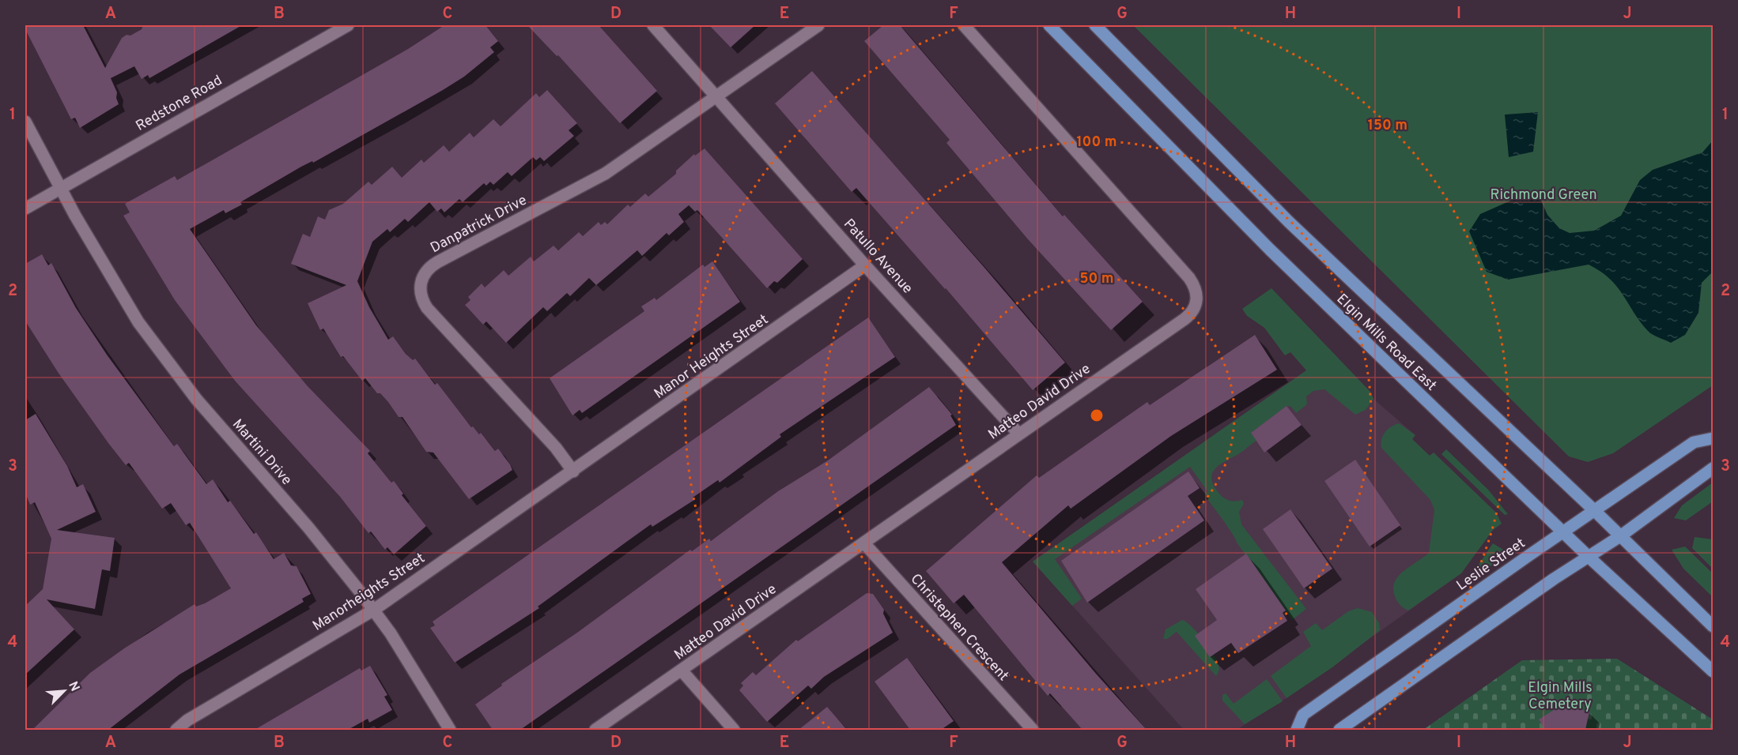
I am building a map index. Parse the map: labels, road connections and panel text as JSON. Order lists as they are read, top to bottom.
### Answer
{
  "streets": {
    "main road": ["Elgin Mills Road East", "Leslie Street"],
    "street": [
      "Redstone Road",
      "Danpatrick Drive",
      "Patullo Avenue",
      "Manor Heights Street",
      "Matteo David Drive",
      "Martini Drive",
      "Manorheights Street",
      "Christephen Crescent"
    ]
  },
  "crossings": [
    ["Redstone Road", "Martini Drive"],
    ["Danpatrick Drive", "Patullo Avenue"],
    ["Danpatrick Drive", "Manor Heights Street"],
    ["Danpatrick Drive", "Manorheights Street"],
    ["Patullo Avenue", "Manor Heights Street"],
    ["Patullo Avenue", "Matteo David Drive"],
    ["Elgin Mills Road East", "Leslie Street"],
    ["Manor Heights Street", "Manorheights Street"],
    ["Matteo David Drive", "Christephen Crescent"],
    ["Martini Drive", "Manorheights Street"]
  ],
  "parks": ["Richmond Green", "Elgin Mills Cemetery"],
  "north": "top right",
  "grid": {
    "columns": [
      "A",
      "B",
      "C",
      "D",
      "E",
      "F",
      "G",
      "H",
      "I",
      "J"
    ],
    "rows": [
      "1",
      "2",
      "3",
      "4"
    ]
  },
  "rings": ["150 m", "100 m", "50 m"]
}
